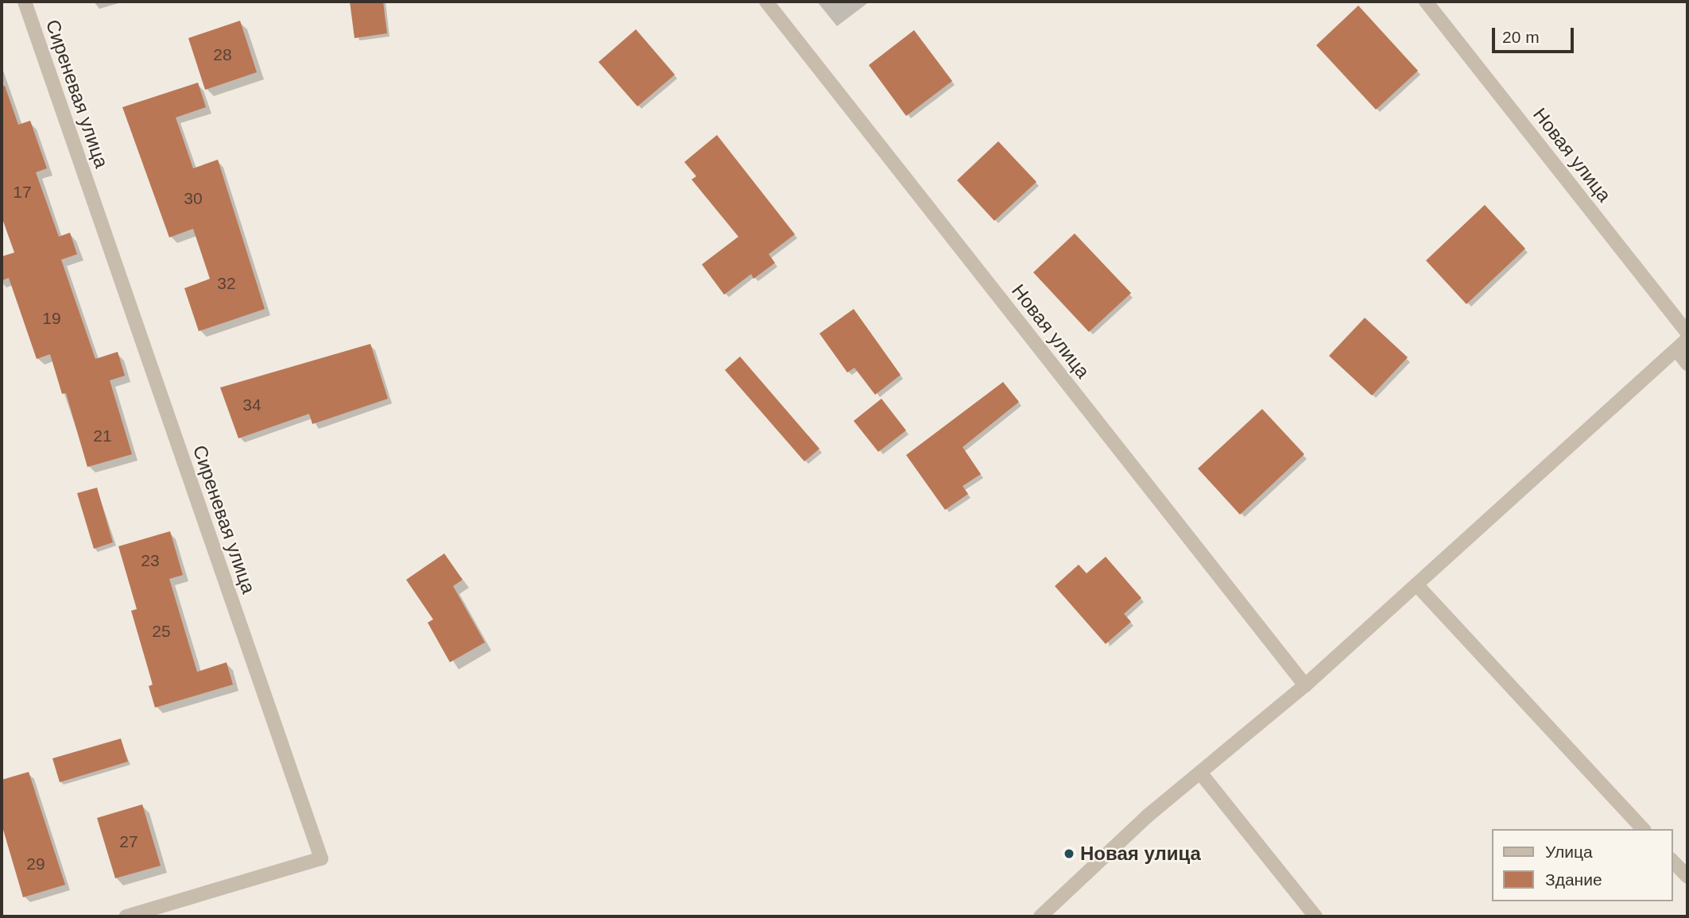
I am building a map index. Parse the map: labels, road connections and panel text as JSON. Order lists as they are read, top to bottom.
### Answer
{
  "streets": {
    "street": ["Сиреневая улица", "Новая улица"]
  },
  "places": ["Новая улица"],
  "house_numbers": [
    "28",
    "17",
    "30",
    "32",
    "19",
    "34",
    "21",
    "23",
    "25",
    "27",
    "29"
  ],
  "legend": ["Улица", "Здание"],
  "scale_bar": "20 m"
}
